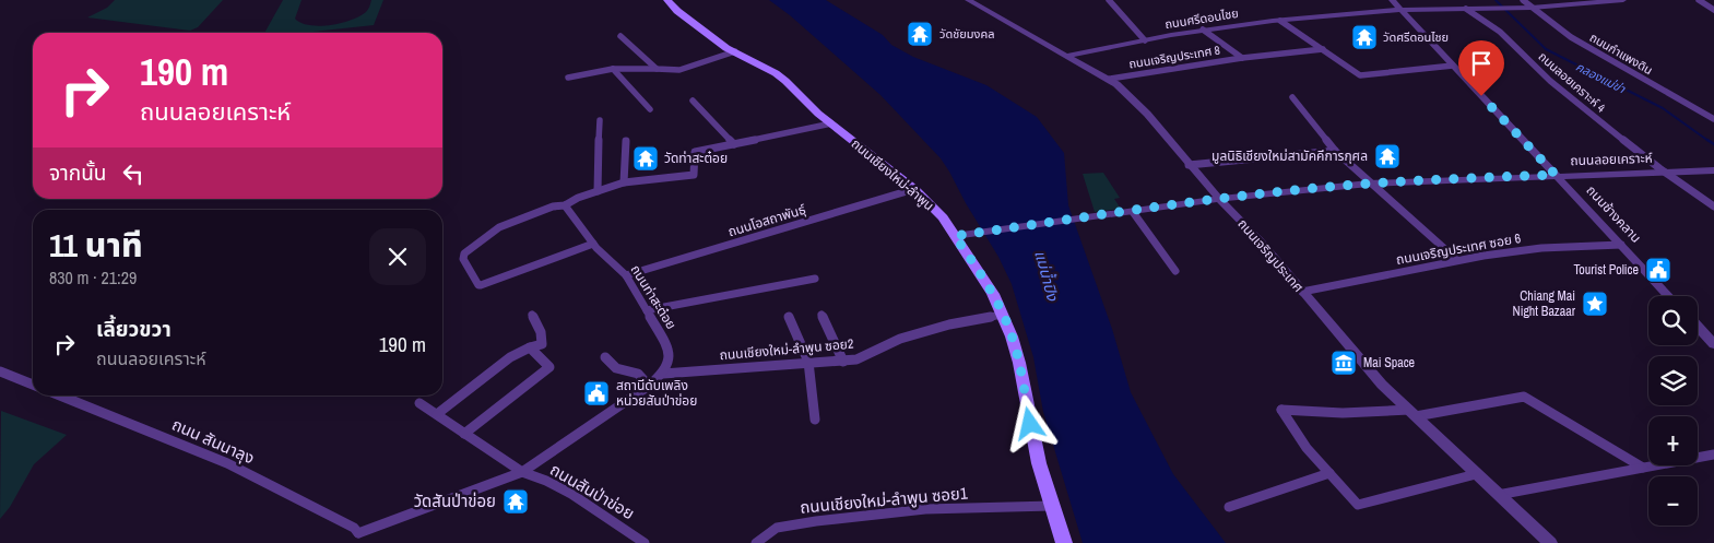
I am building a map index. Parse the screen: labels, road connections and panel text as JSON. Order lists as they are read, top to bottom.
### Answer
{
  "streets": {
    "main road": ["ถนนเชียงใหม่-ลำพูน"],
    "street": [
      "ถนนศรีดอนไชย",
      "ถนนกำแพงดิน",
      "ถนนเจริญประเทศ 8",
      "ถนนลอยเคราะห์ 4",
      "ถนนลอยเคราะห์",
      "ถนนช้างคลาน",
      "ถนนโอสถาพันธุ์",
      "ถนนเจริญประเทศ ซอย 6",
      "ถนนเจริญประเทศ",
      "ถนนท่าสะต๋อย",
      "ถนนเชียงใหม่-ลำพูน ซอย2",
      "ถนน สันนาลุง",
      "ถนนสันป่าข่อย",
      "ถนนเชียงใหม่-ลำพูน ซอย1"
    ]
  },
  "crossings": [
    ["ถนนศรีดอนไชย", "ถนนกำแพงดิน"],
    ["ถนนศรีดอนไชย", "ถนนเจริญประเทศ 8"],
    ["ถนนศรีดอนไชย", "ถนนลอยเคราะห์ 4"],
    ["ถนนศรีดอนไชย", "ถนนช้างคลาน"],
    ["ถนนศรีดอนไชย", "ถนนเจริญประเทศ"],
    ["ถนนเจริญประเทศ 8", "ถนนเจริญประเทศ"],
    ["ถนนลอยเคราะห์ 4", "ถนนลอยเคราะห์"],
    ["ถนนลอยเคราะห์", "ถนนเชียงใหม่-ลำพูน"],
    ["ถนนลอยเคราะห์", "ถนนช้างคลาน"],
    ["ถนนลอยเคราะห์", "ถนนเจริญประเทศ"],
    ["ถนนเชียงใหม่-ลำพูน", "ถนนโอสถาพันธุ์"],
    ["ถนนเชียงใหม่-ลำพูน", "ถนนเชียงใหม่-ลำพูน ซอย2"],
    ["ถนนเชียงใหม่-ลำพูน", "ถนนเชียงใหม่-ลำพูน ซอย1"],
    ["ถนนช้างคลาน", "ถนนเจริญประเทศ ซอย 6"],
    ["ถนนโอสถาพันธุ์", "ถนนท่าสะต๋อย"],
    ["ถนนเจริญประเทศ ซอย 6", "ถนนเจริญประเทศ"],
    ["ถนนท่าสะต๋อย", "ถนนเชียงใหม่-ลำพูน ซอย2"]
  ],
  "water": ["คลองแม่ข่า", "แม่น้ำปิง"],
  "places": {
    "temple": [
      "วัดชัยมงคล",
      "วัดศรีดอนไชย",
      "มูลนิธิเชียงใหม่สามัคคีการกุศล",
      "วัดท่าสะต๋อย",
      "วัดสันป่าข่อย"
    ],
    "public building": ["Tourist Police", "สถานีดับเพลิง หน่วยสันป่าข่อย"],
    "place": ["Chiang Mai Night Bazaar"],
    "museum": ["Mai Space"]
  },
  "page": {
    "turn": ["190 m", "ถนนลอยเคราะห์"],
    "then": "จากนั้น",
    "heading": ["11 นาที", "830 m · 21:29"],
    "map_buttons": ["+", "−"],
    "list": [
      {
        "name": "เลี้ยวขวา",
        "note": "ถนนลอยเคราะห์",
        "value": "190 m"
      }
    ]
  }
}
